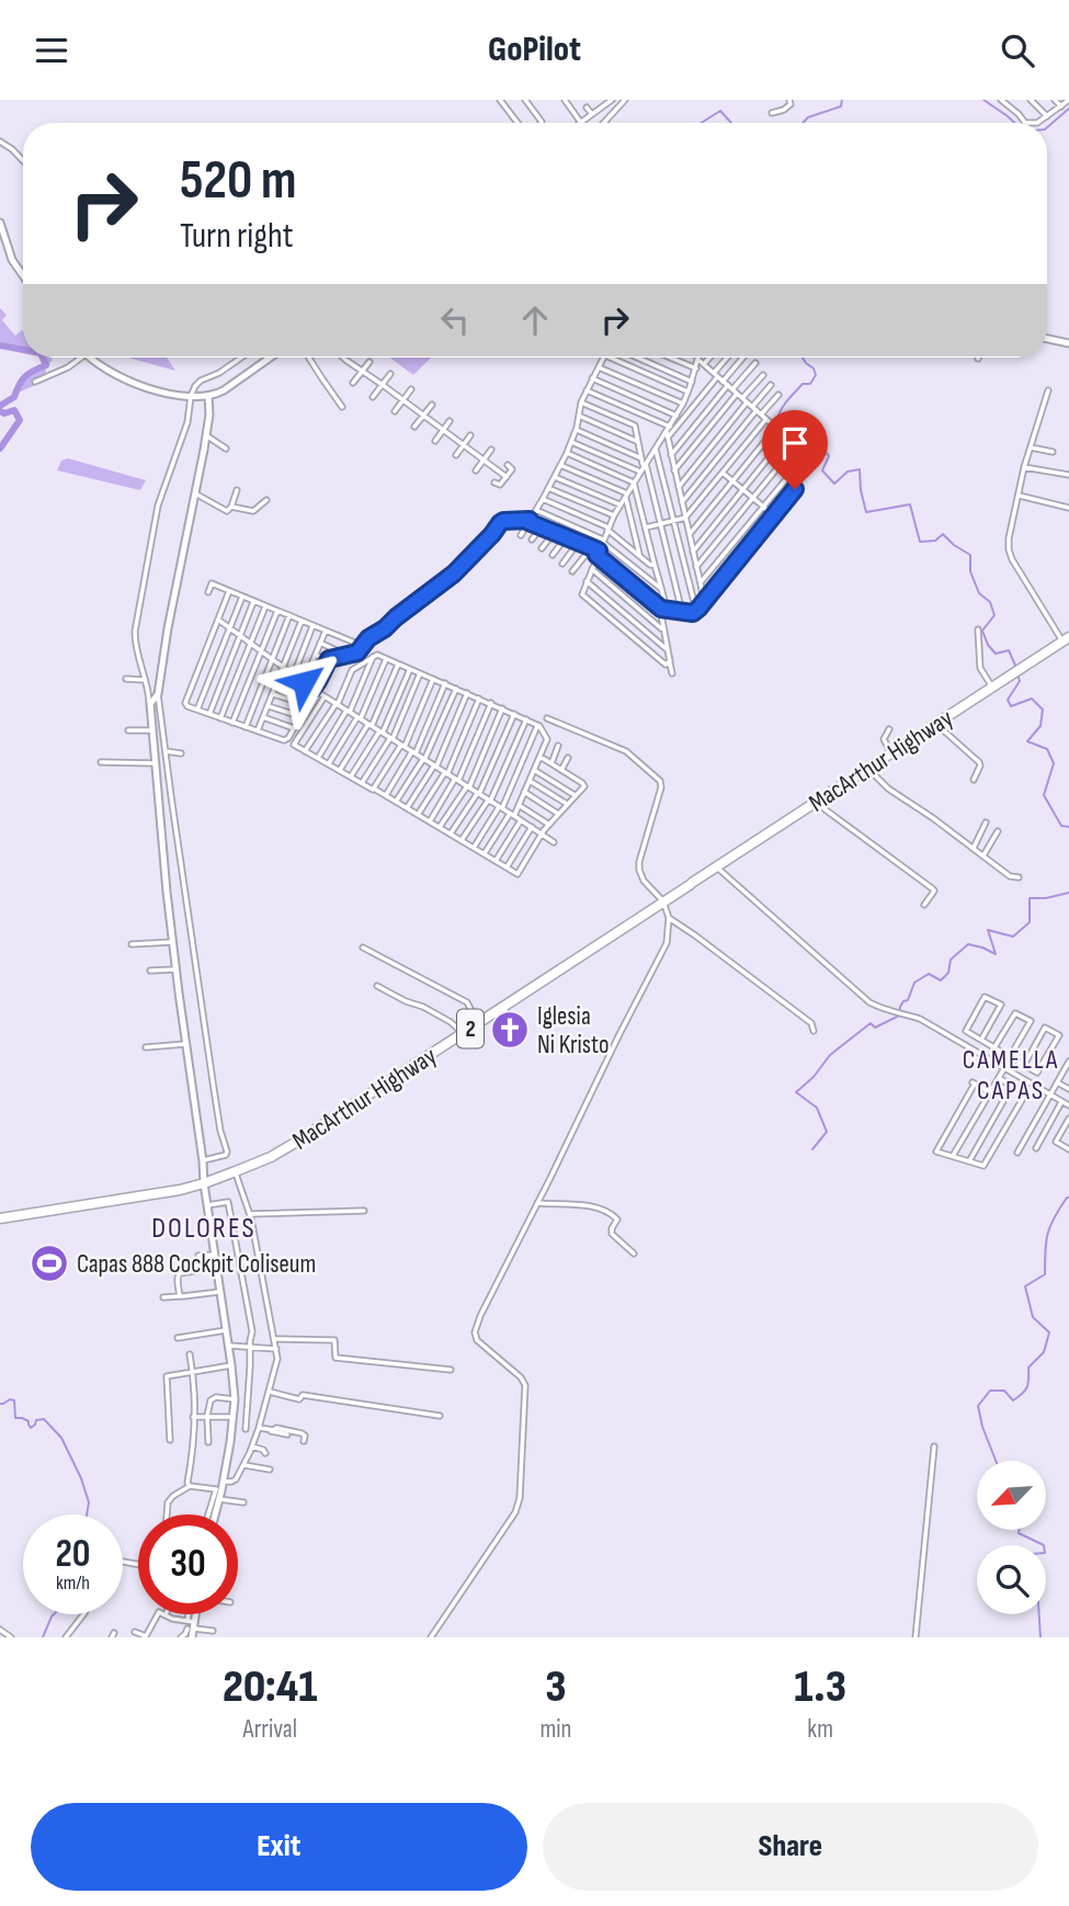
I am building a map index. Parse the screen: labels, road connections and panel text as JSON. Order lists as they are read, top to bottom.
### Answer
{
  "streets": {
    "highway": ["MacArthur Highway", "2"]
  },
  "districts": ["CAMELLA CAPAS", "DOLORES"],
  "places": {
    "church": ["Iglesia Ni Kristo"],
    "sports": ["Capas 888 Cockpit Coliseum"]
  },
  "north": "bottom left",
  "page": {
    "header": "GoPilot",
    "turn": ["520 m", "Turn right"],
    "speed": "20 km/h",
    "limit": "30",
    "eta": [
      "20:41",
      "Arrival",
      "3",
      "min",
      "1.3",
      "km"
    ],
    "buttons": ["Exit", "Share"]
  }
}
